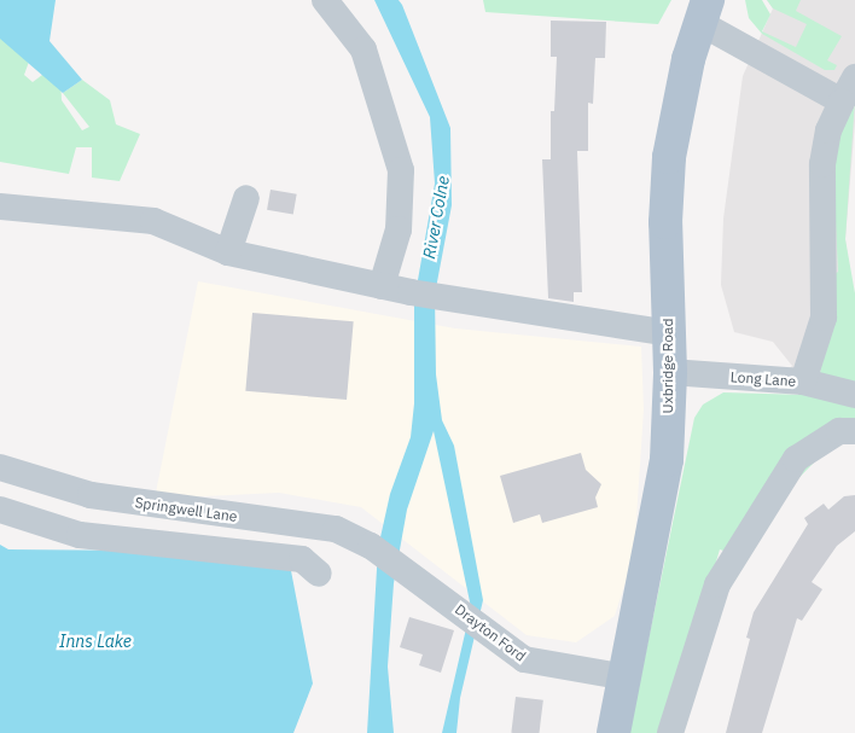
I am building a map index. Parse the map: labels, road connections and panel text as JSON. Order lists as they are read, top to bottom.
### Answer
{
  "streets": {
    "main road": ["Uxbridge Road"],
    "street": ["Long Lane", "Springwell Lane", "Drayton Ford"]
  },
  "crossings": [
    ["Uxbridge Road", "Long Lane"],
    ["Uxbridge Road", "Drayton Ford"],
    ["Springwell Lane", "Drayton Ford"]
  ],
  "water": ["River Colne", "Inns Lake"]
}
